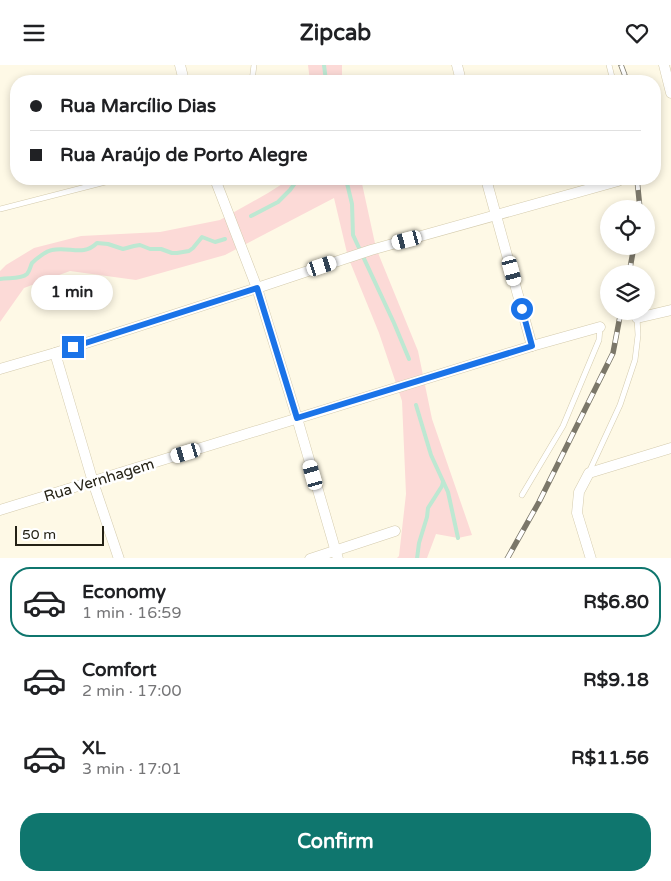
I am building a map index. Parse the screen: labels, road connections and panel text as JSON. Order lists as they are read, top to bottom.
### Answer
{
  "streets": {
    "street": ["Rua Vernhagem"]
  },
  "scale_bar": "50 m",
  "page": {
    "header": "Zipcab",
    "banner": ["Rua Marcílio Dias", "Rua Araújo de Porto Alegre"],
    "bubble": "1 min",
    "scale": "50 m",
    "list": [
      {
        "name": "Economy",
        "note": "1 min · 16:59",
        "value": "R$6.80"
      },
      {
        "name": "Comfort",
        "note": "2 min · 17:00",
        "value": "R$9.18"
      },
      {
        "name": "XL",
        "note": "3 min · 17:01",
        "value": "R$11.56"
      }
    ],
    "buttons": "Confirm"
  }
}
